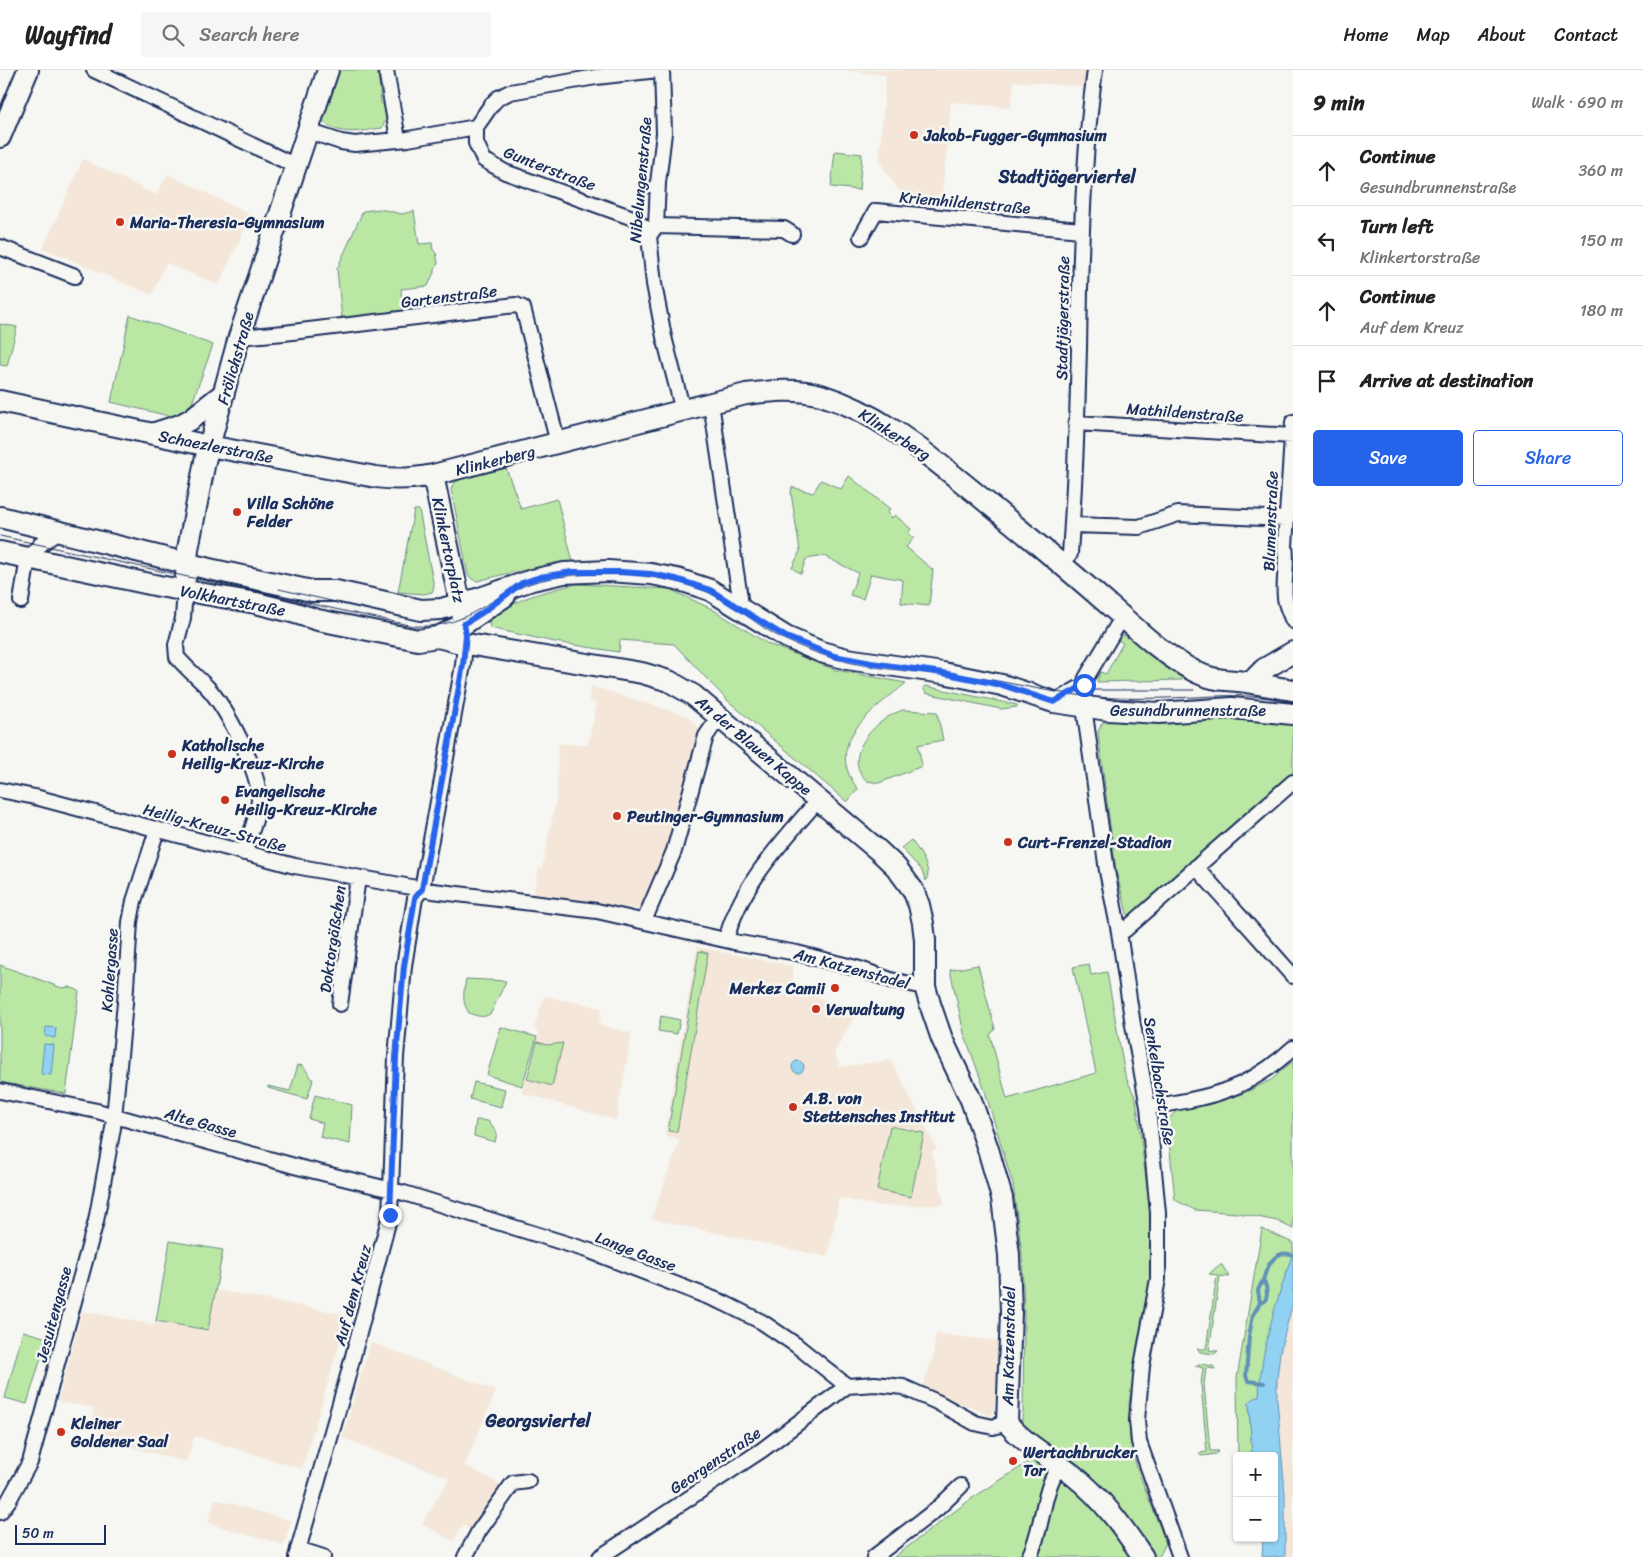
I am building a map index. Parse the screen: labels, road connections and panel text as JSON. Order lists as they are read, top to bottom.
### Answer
{
  "streets": {
    "main road": [
      "Frölichstraße",
      "Klinkerberg",
      "Schaezlerstraße",
      "Klinkertorplatz",
      "Volkhartstraße",
      "Gesundbrunnenstraße",
      "An der Blauen Kappe",
      "Am Katzenstadel"
    ],
    "street": [
      "Gunterstraße",
      "Nibelungenstraße",
      "Kriemhildenstraße",
      "Gartenstraße",
      "Stadtjägerstraße",
      "Mathildenstraße",
      "Blumenstraße",
      "Heilig-Kreuz-Straße",
      "Doktorgäßchen",
      "Kohlergasse",
      "Senkelbachstraße",
      "Alte Gasse",
      "Lange Gasse",
      "Auf dem Kreuz",
      "Jesuitengasse",
      "Georgenstraße"
    ]
  },
  "crossings": [
    ["Gunterstraße", "Nibelungenstraße"],
    ["Nibelungenstraße", "Klinkerberg"],
    ["Kriemhildenstraße", "Stadtjägerstraße"],
    ["Gartenstraße", "Frölichstraße"],
    ["Gartenstraße", "Klinkerberg"],
    ["Stadtjägerstraße", "Mathildenstraße"],
    ["Stadtjägerstraße", "Klinkerberg"],
    ["Frölichstraße", "Schaezlerstraße"],
    ["Frölichstraße", "Volkhartstraße"],
    ["Mathildenstraße", "Blumenstraße"],
    ["Klinkerberg", "Schaezlerstraße"],
    ["Klinkerberg", "Klinkertorplatz"],
    ["Klinkerberg", "Senkelbachstraße"],
    ["Schaezlerstraße", "Klinkertorplatz"],
    ["Klinkertorplatz", "Volkhartstraße"],
    ["Klinkertorplatz", "Gesundbrunnenstraße"],
    ["Klinkertorplatz", "An der Blauen Kappe"],
    ["Klinkertorplatz", "Auf dem Kreuz"],
    ["Volkhartstraße", "Gesundbrunnenstraße"],
    ["Volkhartstraße", "An der Blauen Kappe"],
    ["Volkhartstraße", "Auf dem Kreuz"],
    ["Gesundbrunnenstraße", "An der Blauen Kappe"],
    ["Gesundbrunnenstraße", "Senkelbachstraße"],
    ["Gesundbrunnenstraße", "Auf dem Kreuz"],
    ["An der Blauen Kappe", "Am Katzenstadel"],
    ["An der Blauen Kappe", "Auf dem Kreuz"],
    ["Heilig-Kreuz-Straße", "Doktorgäßchen"],
    ["Heilig-Kreuz-Straße", "Am Katzenstadel"],
    ["Heilig-Kreuz-Straße", "Kohlergasse"],
    ["Heilig-Kreuz-Straße", "Auf dem Kreuz"],
    ["Am Katzenstadel", "Auf dem Kreuz"],
    ["Kohlergasse", "Alte Gasse"],
    ["Kohlergasse", "Jesuitengasse"],
    ["Alte Gasse", "Lange Gasse"],
    ["Alte Gasse", "Auf dem Kreuz"],
    ["Alte Gasse", "Jesuitengasse"],
    ["Lange Gasse", "Auf dem Kreuz"],
    ["Lange Gasse", "Georgenstraße"]
  ],
  "districts": ["Stadtjägerviertel", "Georgsviertel"],
  "places": [
    "Jakob-Fugger-Gymnasium",
    "Maria-Theresia-Gymnasium",
    "Villa Schöne Felder",
    "Katholische Heilig-Kreuz-Kirche",
    "Evangelische Heilig-Kreuz-Kirche",
    "Peutinger-Gymnasium",
    "Curt-Frenzel-Stadion",
    "Merkez Camii",
    "Verwaltung",
    "A.B. von Stettensches Institut",
    "Kleiner Goldener Saal",
    "Wertachbrucker Tor"
  ],
  "scale_bar": "50 m",
  "page": {
    "header": "Wayfind",
    "search": "Search here",
    "nav": [
      "Home",
      "Map",
      "About",
      "Contact"
    ],
    "heading": ["9 min", "Walk · 690 m"],
    "list": [
      ["Continue", "Gesundbrunnenstraße", "360 m"],
      ["Turn left", "Klinkertorstraße", "150 m"],
      ["Continue", "Auf dem Kreuz", "180 m"],
      "Arrive at destination"
    ],
    "buttons": ["Save", "Share"],
    "map_buttons": ["+", "−"],
    "scale": "50 m"
  }
}
